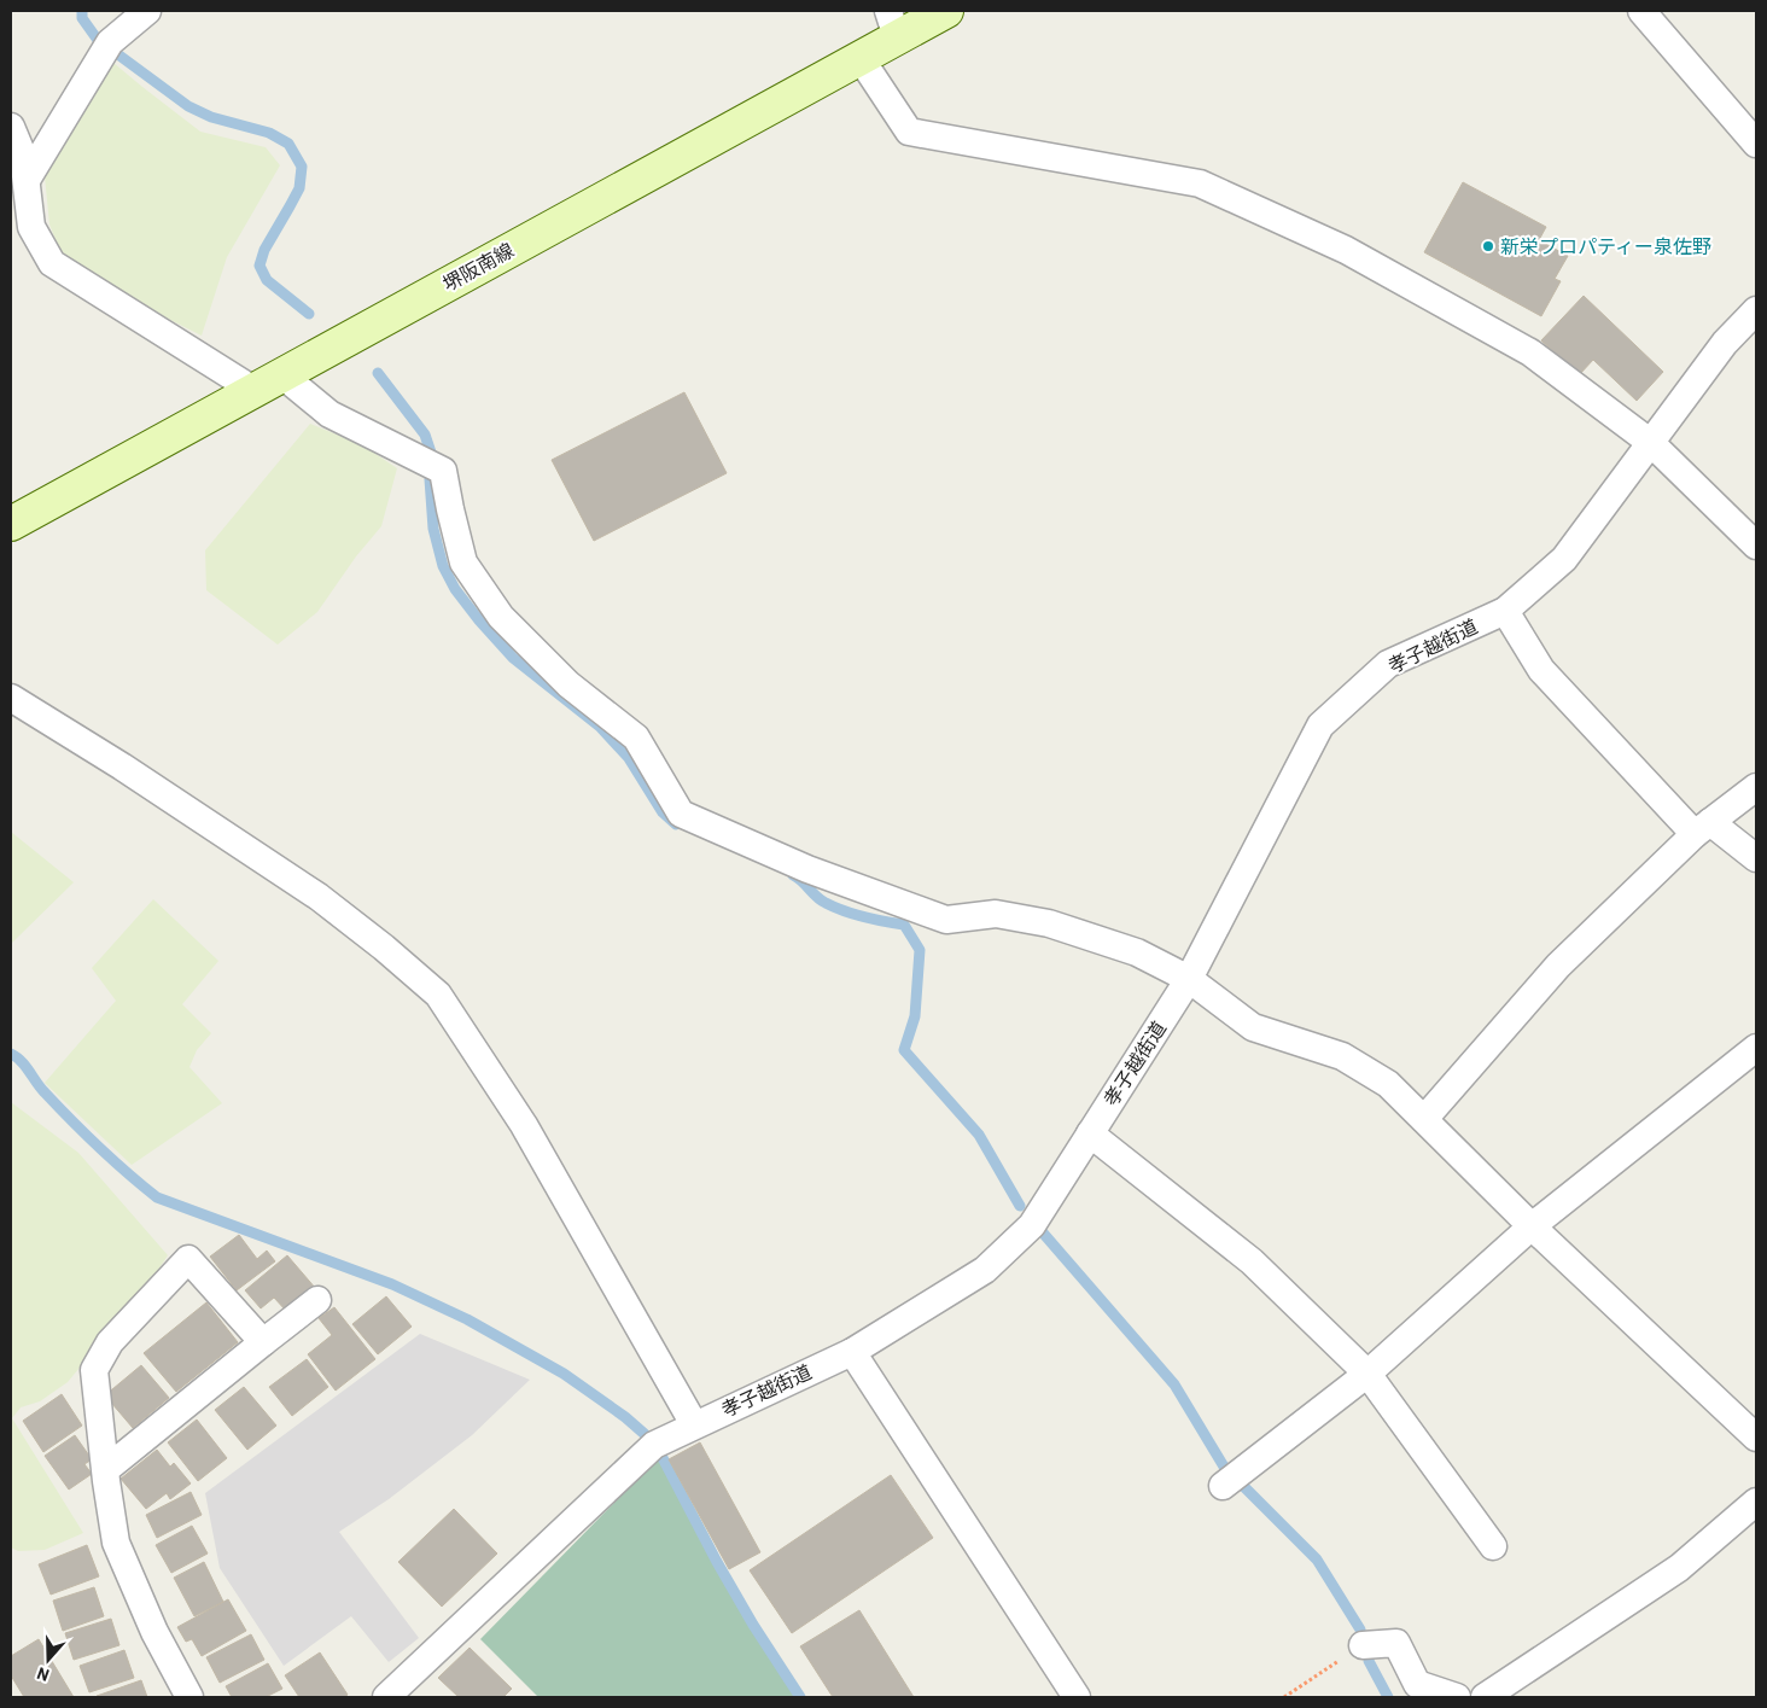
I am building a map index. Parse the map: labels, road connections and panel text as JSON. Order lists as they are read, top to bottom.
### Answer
{
  "streets": {
    "main road": ["堺阪南線"],
    "street": ["孝子越街道"]
  },
  "places": ["新栄プロパティー泉佐野"],
  "north": "bottom"
}
